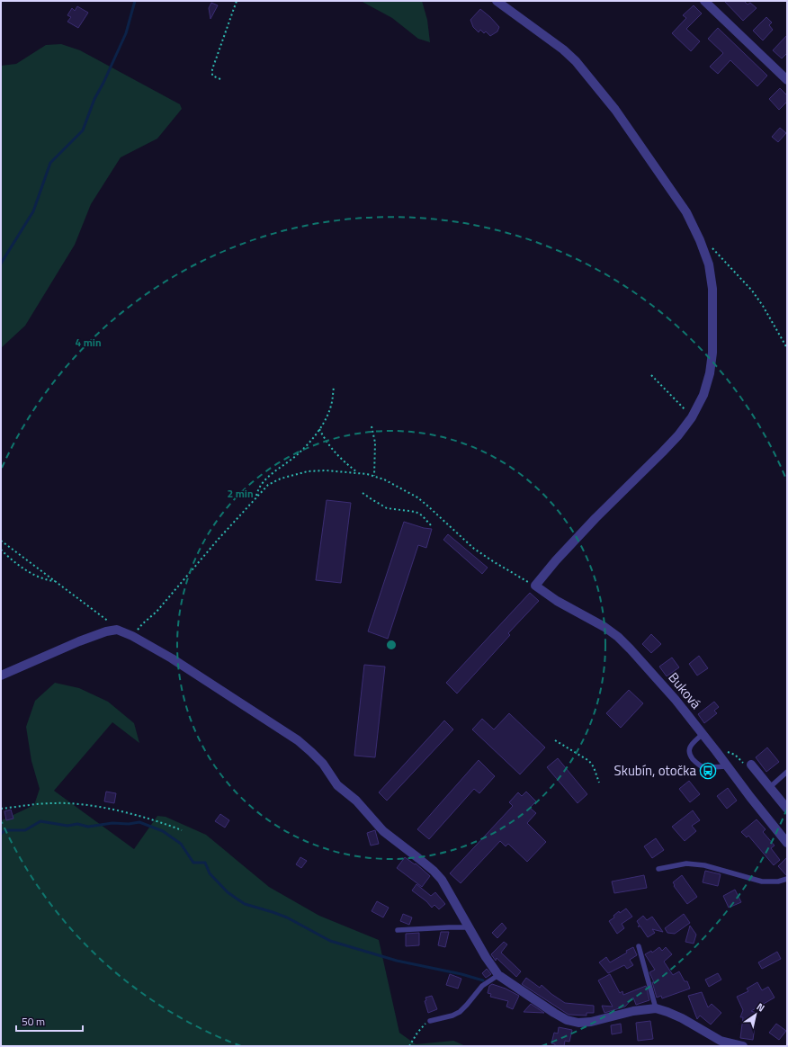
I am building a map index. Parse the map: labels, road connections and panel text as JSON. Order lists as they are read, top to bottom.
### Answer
{
  "streets": {
    "street": ["Buková"]
  },
  "places": {
    "bus stop": ["Skubín, otočka"]
  },
  "scale_bar": "50 m",
  "north": "top right",
  "rings": ["4 min", "2 min"]
}
